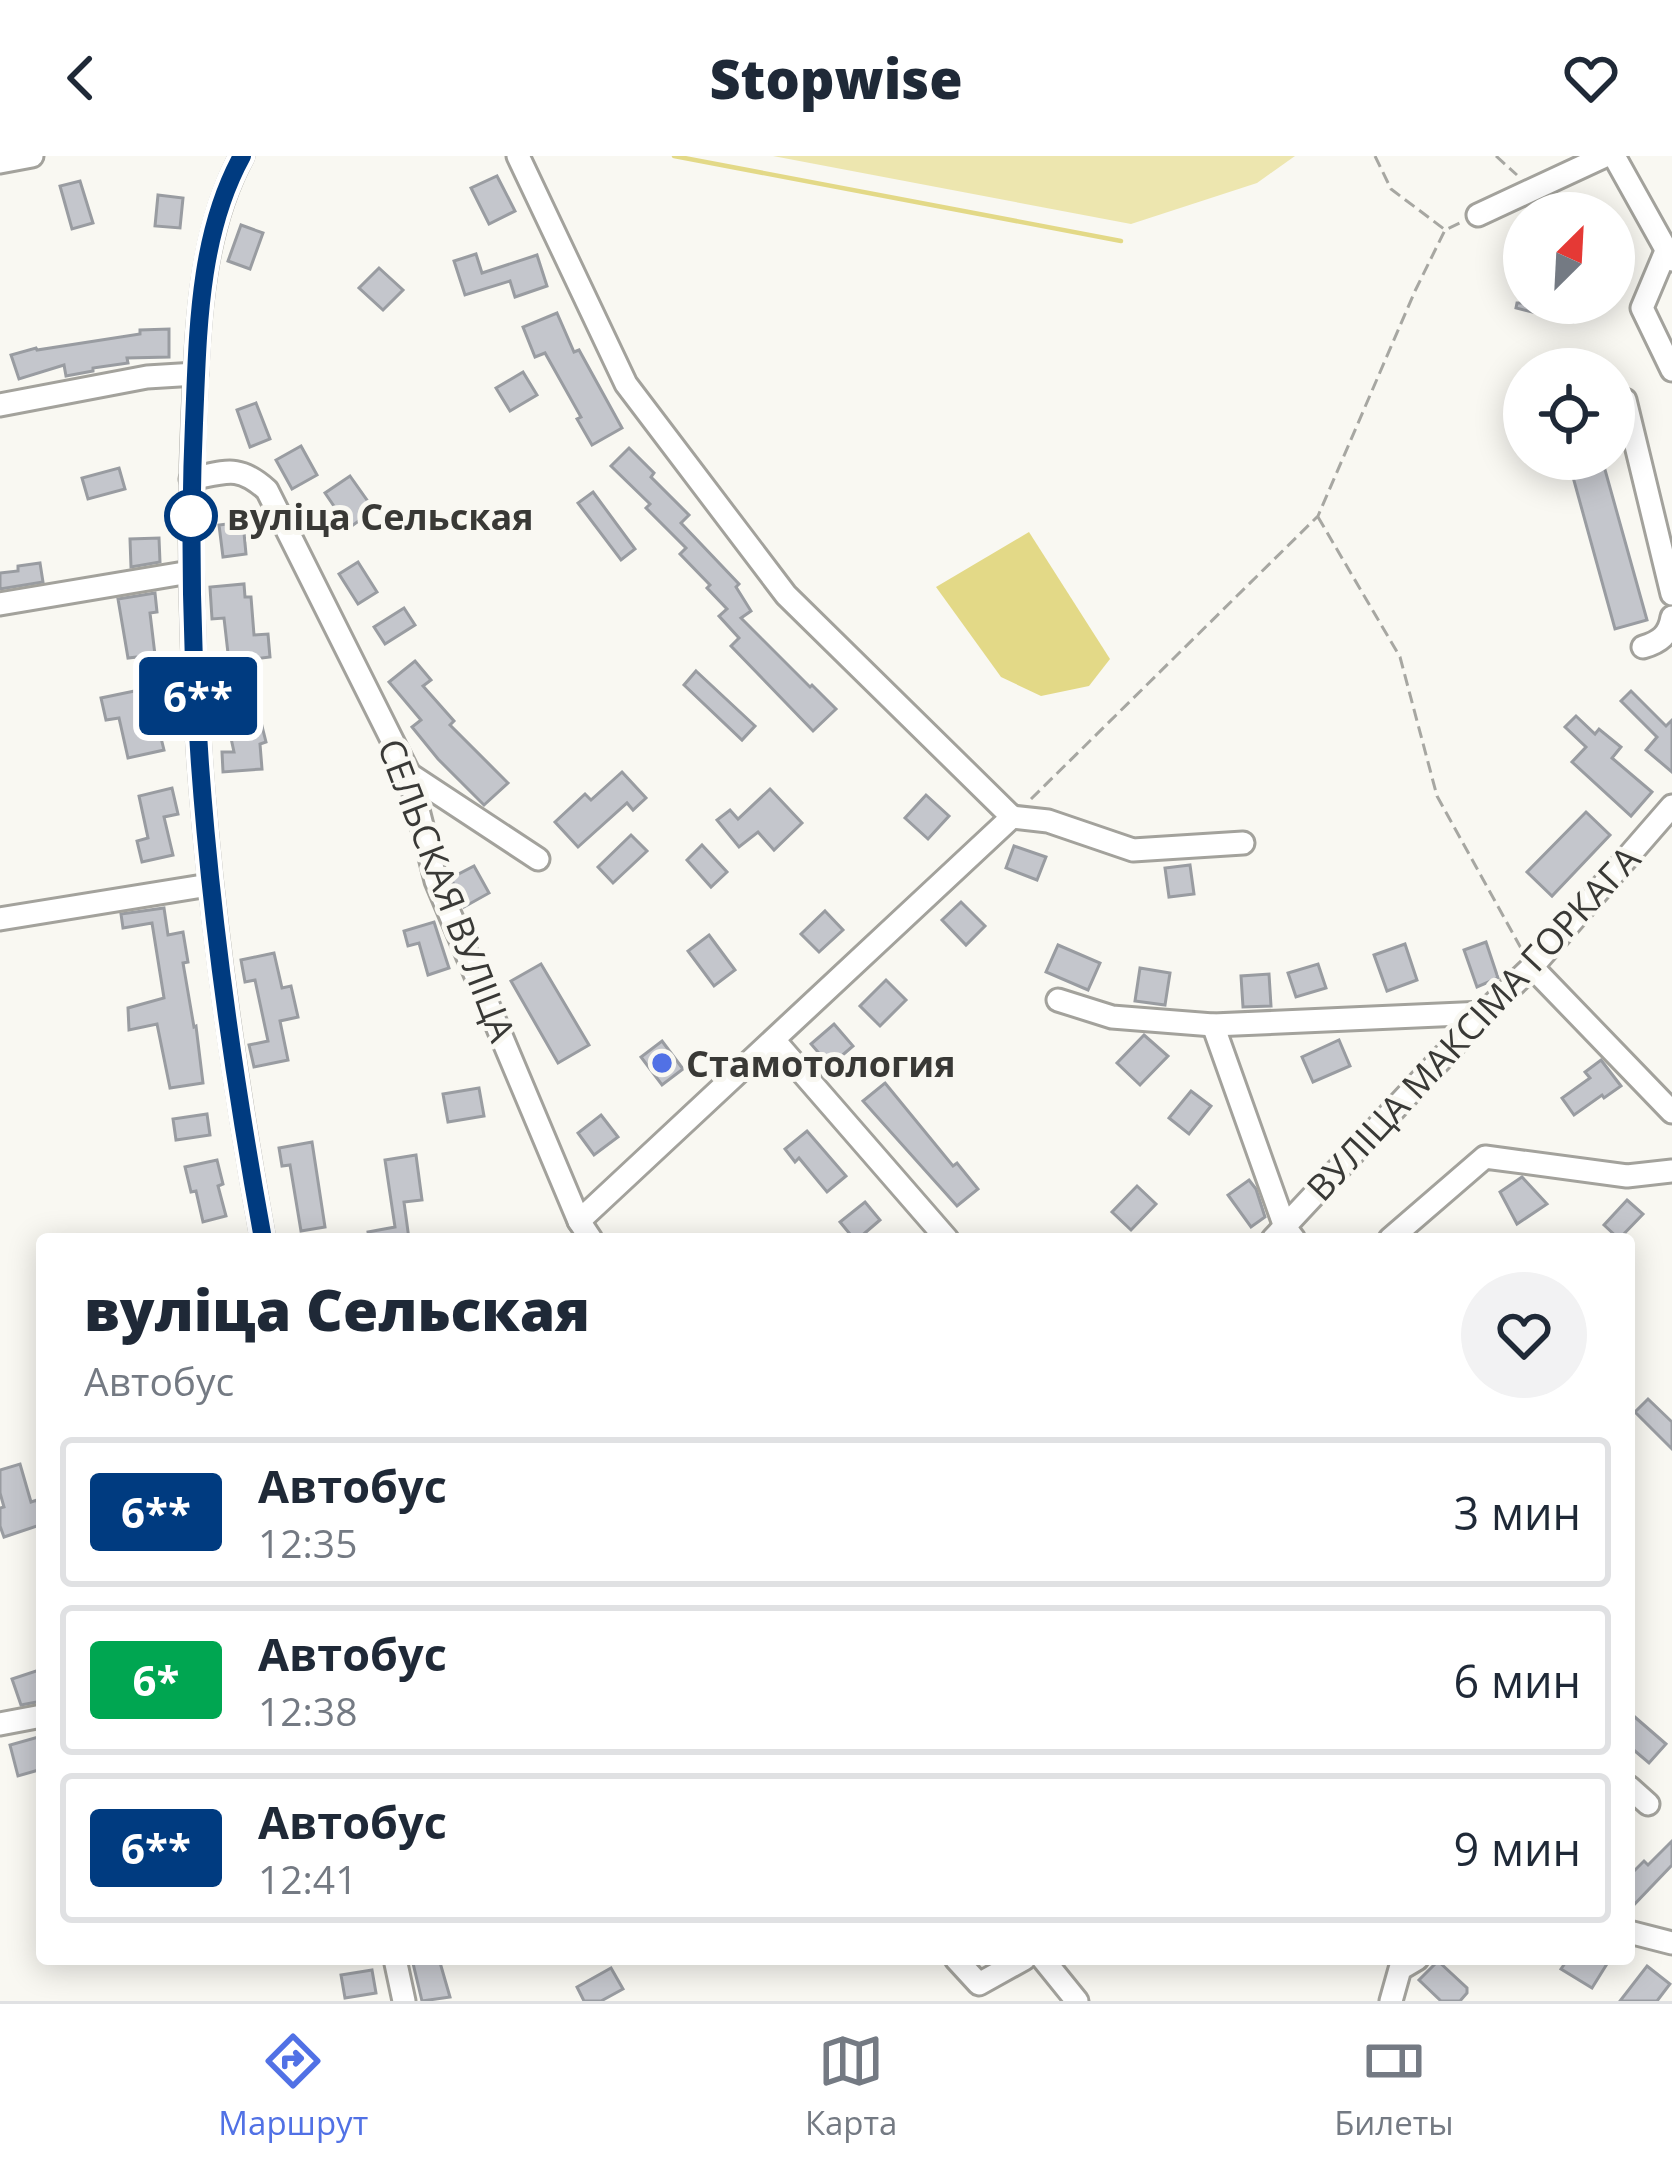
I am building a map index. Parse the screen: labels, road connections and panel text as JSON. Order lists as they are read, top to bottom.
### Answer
{
  "streets": {
    "street": ["СЕЛЬСКАЯ ВУЛІЦА", "ВУЛІЦА МАКСІМА ГОРКАГА"]
  },
  "places": ["вуліца Сельская", "Стамотология"],
  "lines": ["bus line 6**"],
  "north": "top right",
  "page": {
    "header": "Stopwise",
    "on_map": "6**",
    "heading": ["вуліца Сельская", "Автобус"],
    "list": [
      {
        "mark": "6**",
        "name": "Автобус",
        "note": "12:35",
        "value": "3 мин"
      },
      {
        "mark": "6*",
        "name": "Автобус",
        "note": "12:38",
        "value": "6 мин"
      },
      {
        "mark": "6**",
        "name": "Автобус",
        "note": "12:41",
        "value": "9 мин"
      }
    ],
    "tabs": ["Маршрут", "Карта", "Билеты"]
  }
}
